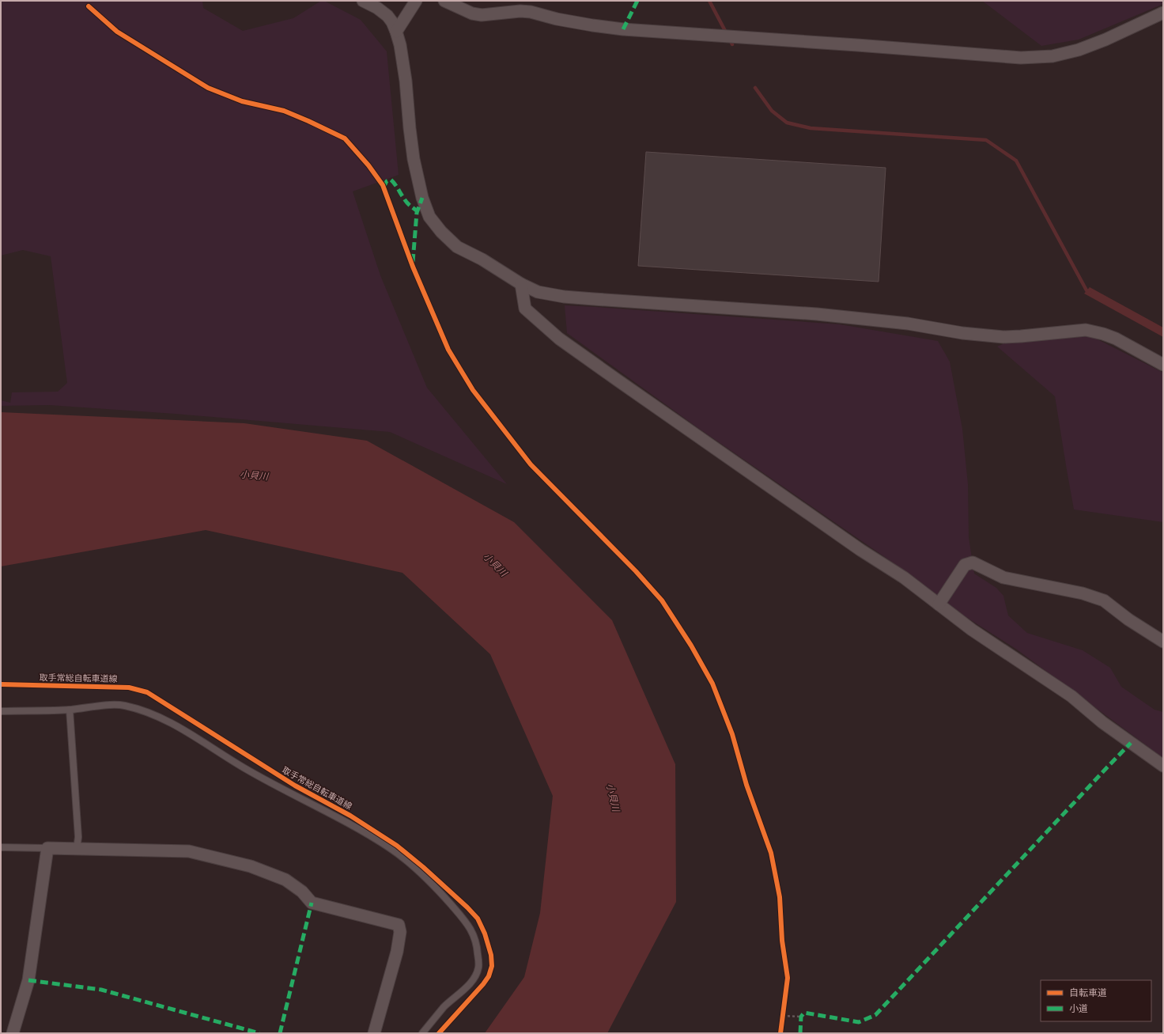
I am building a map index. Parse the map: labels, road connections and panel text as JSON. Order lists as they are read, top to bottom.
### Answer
{
  "streets": {
    "cycle path": ["取手常総自転車道線"]
  },
  "water": ["小貝川"],
  "legend": ["自転車道", "小道"]
}
